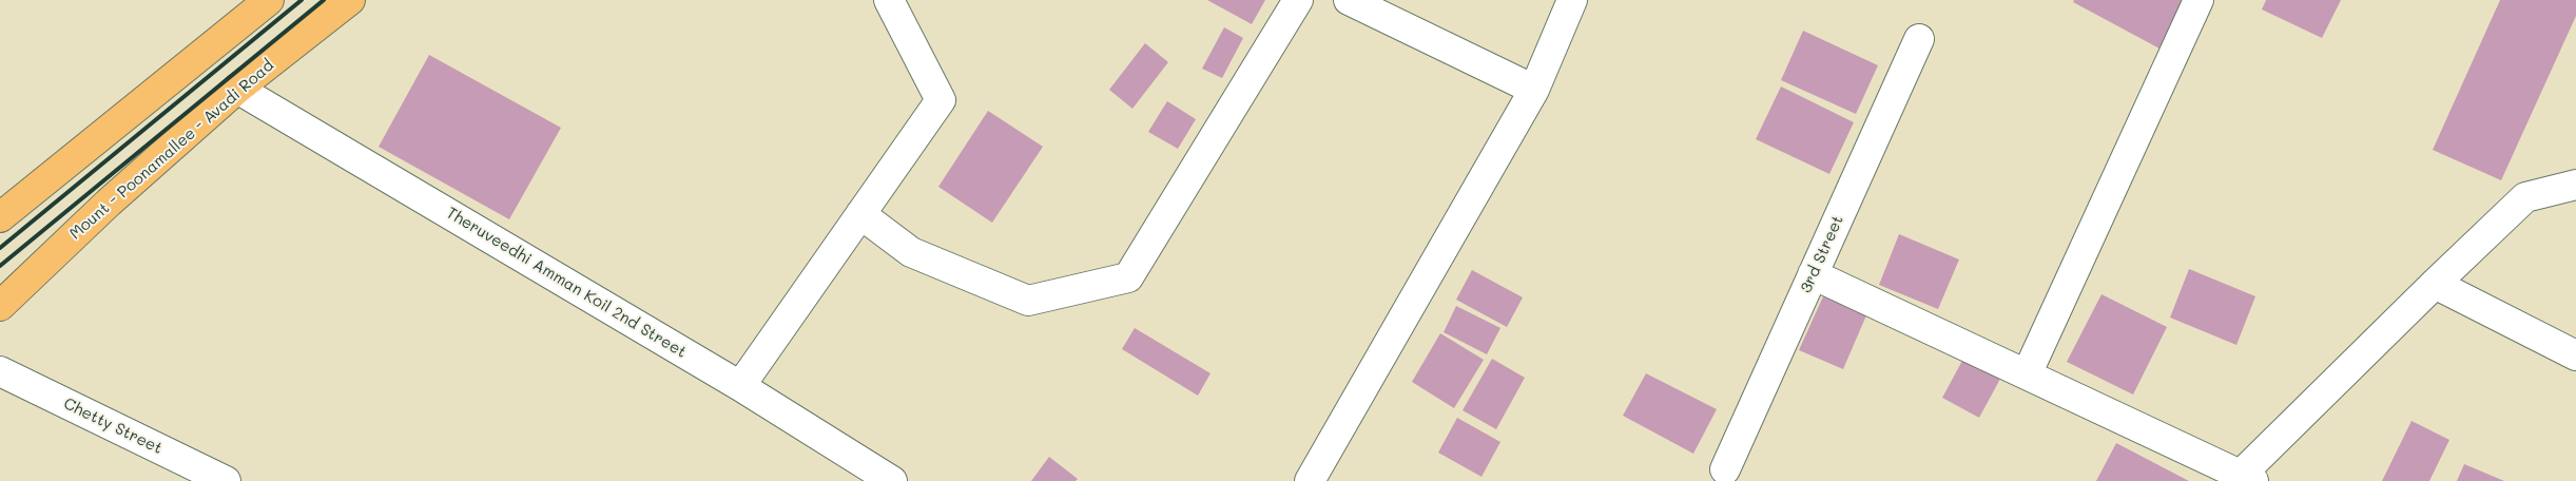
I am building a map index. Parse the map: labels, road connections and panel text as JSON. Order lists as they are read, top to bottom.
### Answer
{
  "streets": {
    "main road": ["Mount - Poonamallee - Avadi Road"],
    "street": ["3rd Street", "Theruveedhi Amman Koil 2nd Street", "Chetty Street"]
  },
  "crossings": [
    ["Mount - Poonamallee - Avadi Road", "Theruveedhi Amman Koil 2nd Street"]
  ]
}
